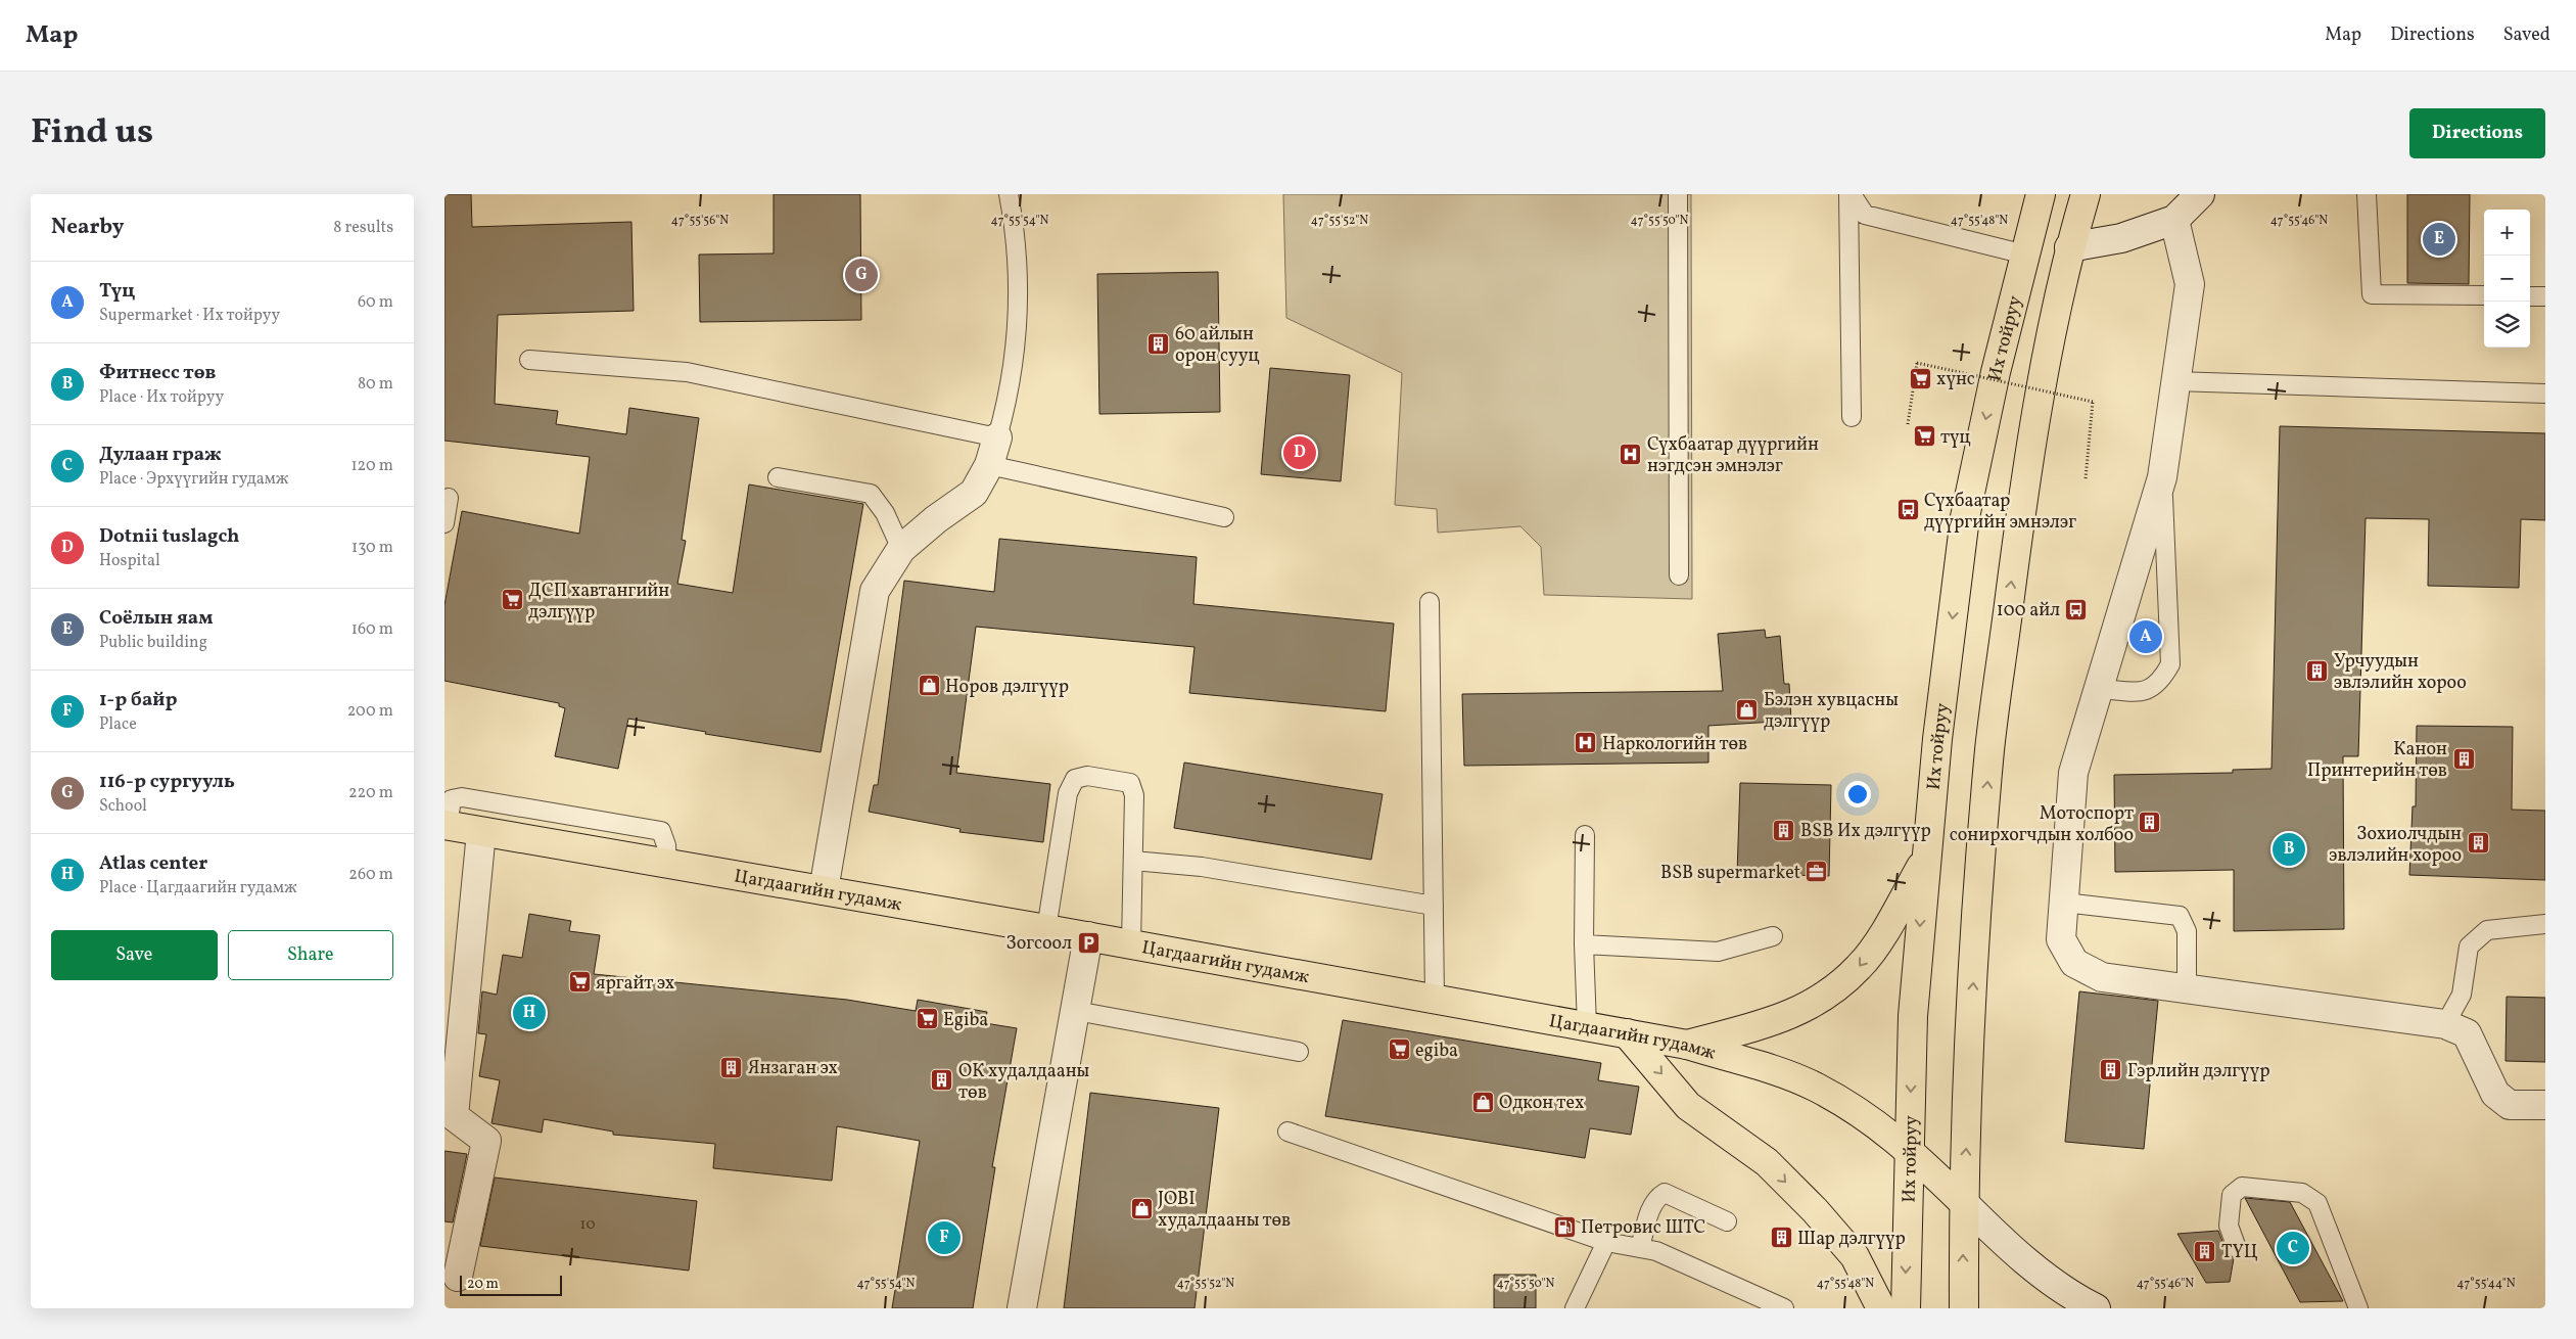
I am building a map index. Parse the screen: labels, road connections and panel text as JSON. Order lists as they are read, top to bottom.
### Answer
{
  "streets": {
    "main road": ["Их тойруу", "Цагдаагийн гудамж"]
  },
  "crossings": [
    ["Их тойруу", "Цагдаагийн гудамж"]
  ],
  "places": {
    "building": [
      "60 айлын орон сууц",
      "Урчуудын эвлэлийн хороо",
      "Канон Принтерийн төв",
      "Mотоспорт сонирхогчдын холбоо",
      "BSB Их дэлгүүр",
      "Зохиолчдын эвлэлийн хороо",
      "Янзаган эх",
      "Гэрлийн дэлгүүр",
      "ОК худалдааны төв",
      "Шар дэлгүүр",
      "ТҮЦ"
    ],
    "supermarket": [
      "хүнс",
      "түц",
      "ДСП хавтангийн дэлгүүр",
      "яргайт эх",
      "Egiba",
      "egiba"
    ],
    "hospital": ["Сүхбаатар дүүргийн нэгдсэн эмнэлэг", "Наркологийн төв"],
    "bus stop": ["Сүхбаатар дүүргийн эмнэлэг", "100 айл"],
    "shop": [
      "Норов дэлгүүр",
      "Бэлэн хувцасны дэлгүүр",
      "Одкон тех",
      "JOBI худалдааны төв"
    ],
    "office": ["BSB supermarket"],
    "parking": ["Зогсоол"],
    "fuel station": ["Петровис ШТС"]
  },
  "house_numbers": ["10"],
  "scale_bar": "20 m",
  "page": {
    "header": "Map",
    "nav": ["Map", "Directions", "Saved"],
    "title": "Find us",
    "buttons": [
      "Directions",
      ["Save", "Share"]
    ],
    "heading": ["Nearby", "8 results"],
    "map_buttons": ["+", "−"],
    "pins": [
      "E",
      "G",
      "D",
      "A",
      "B",
      "H",
      "F",
      "C"
    ],
    "list": [
      {
        "mark": "A",
        "name": "Түц",
        "note": "Supermarket · Их тойруу",
        "value": "60 m"
      },
      {
        "mark": "B",
        "name": "Фитнесс төв",
        "note": "Place · Их тойруу",
        "value": "80 m"
      },
      {
        "mark": "C",
        "name": "Дулаан граж",
        "note": "Place · Эрхүүгийн гудамж",
        "value": "120 m"
      },
      {
        "mark": "D",
        "name": "Dotnii tuslagch",
        "note": "Hospital",
        "value": "130 m"
      },
      {
        "mark": "E",
        "name": "Соёлын яам",
        "note": "Public building",
        "value": "160 m"
      },
      {
        "mark": "F",
        "name": "1-р байр",
        "note": "Place",
        "value": "200 m"
      },
      {
        "mark": "G",
        "name": "116-р сургууль",
        "note": "School",
        "value": "220 m"
      },
      {
        "mark": "H",
        "name": "Atlas center",
        "note": "Place · Цагдаагийн гудамж",
        "value": "260 m"
      }
    ],
    "scale": "20 m"
  },
  "coordinates": [
    "47°55'56\"N",
    "47°55'54\"N",
    "47°55'52\"N",
    "47°55'50\"N",
    "47°55'48\"N",
    "47°55'46\"N",
    "47°55'44\"N"
  ]
}
